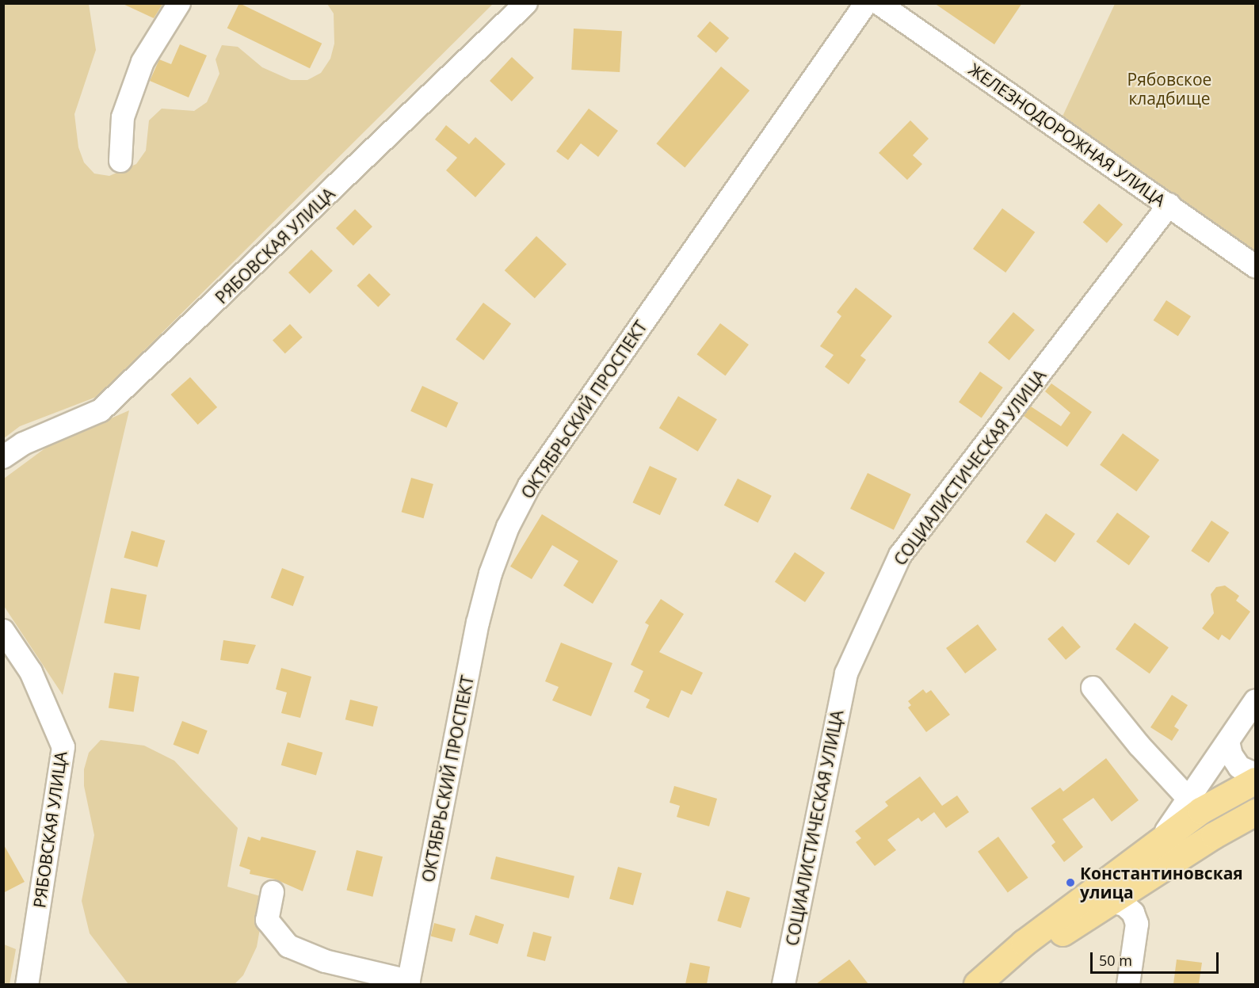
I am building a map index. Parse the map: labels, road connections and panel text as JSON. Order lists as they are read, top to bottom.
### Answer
{
  "streets": {
    "street": [
      "ЖЕЛЕЗНОДОРОЖНАЯ УЛИЦА",
      "РЯБОВСКАЯ УЛИЦА",
      "ОКТЯБРЬСКИЙ ПРОСПЕКТ",
      "СОЦИАЛИСТИЧЕСКАЯ УЛИЦА"
    ]
  },
  "crossings": [
    ["ЖЕЛЕЗНОДОРОЖНАЯ УЛИЦА", "СОЦИАЛИСТИЧЕСКАЯ УЛИЦА"]
  ],
  "parks": ["Рябовское кладбище"],
  "places": ["Константиновская улица"],
  "scale_bar": "50 m"
}
